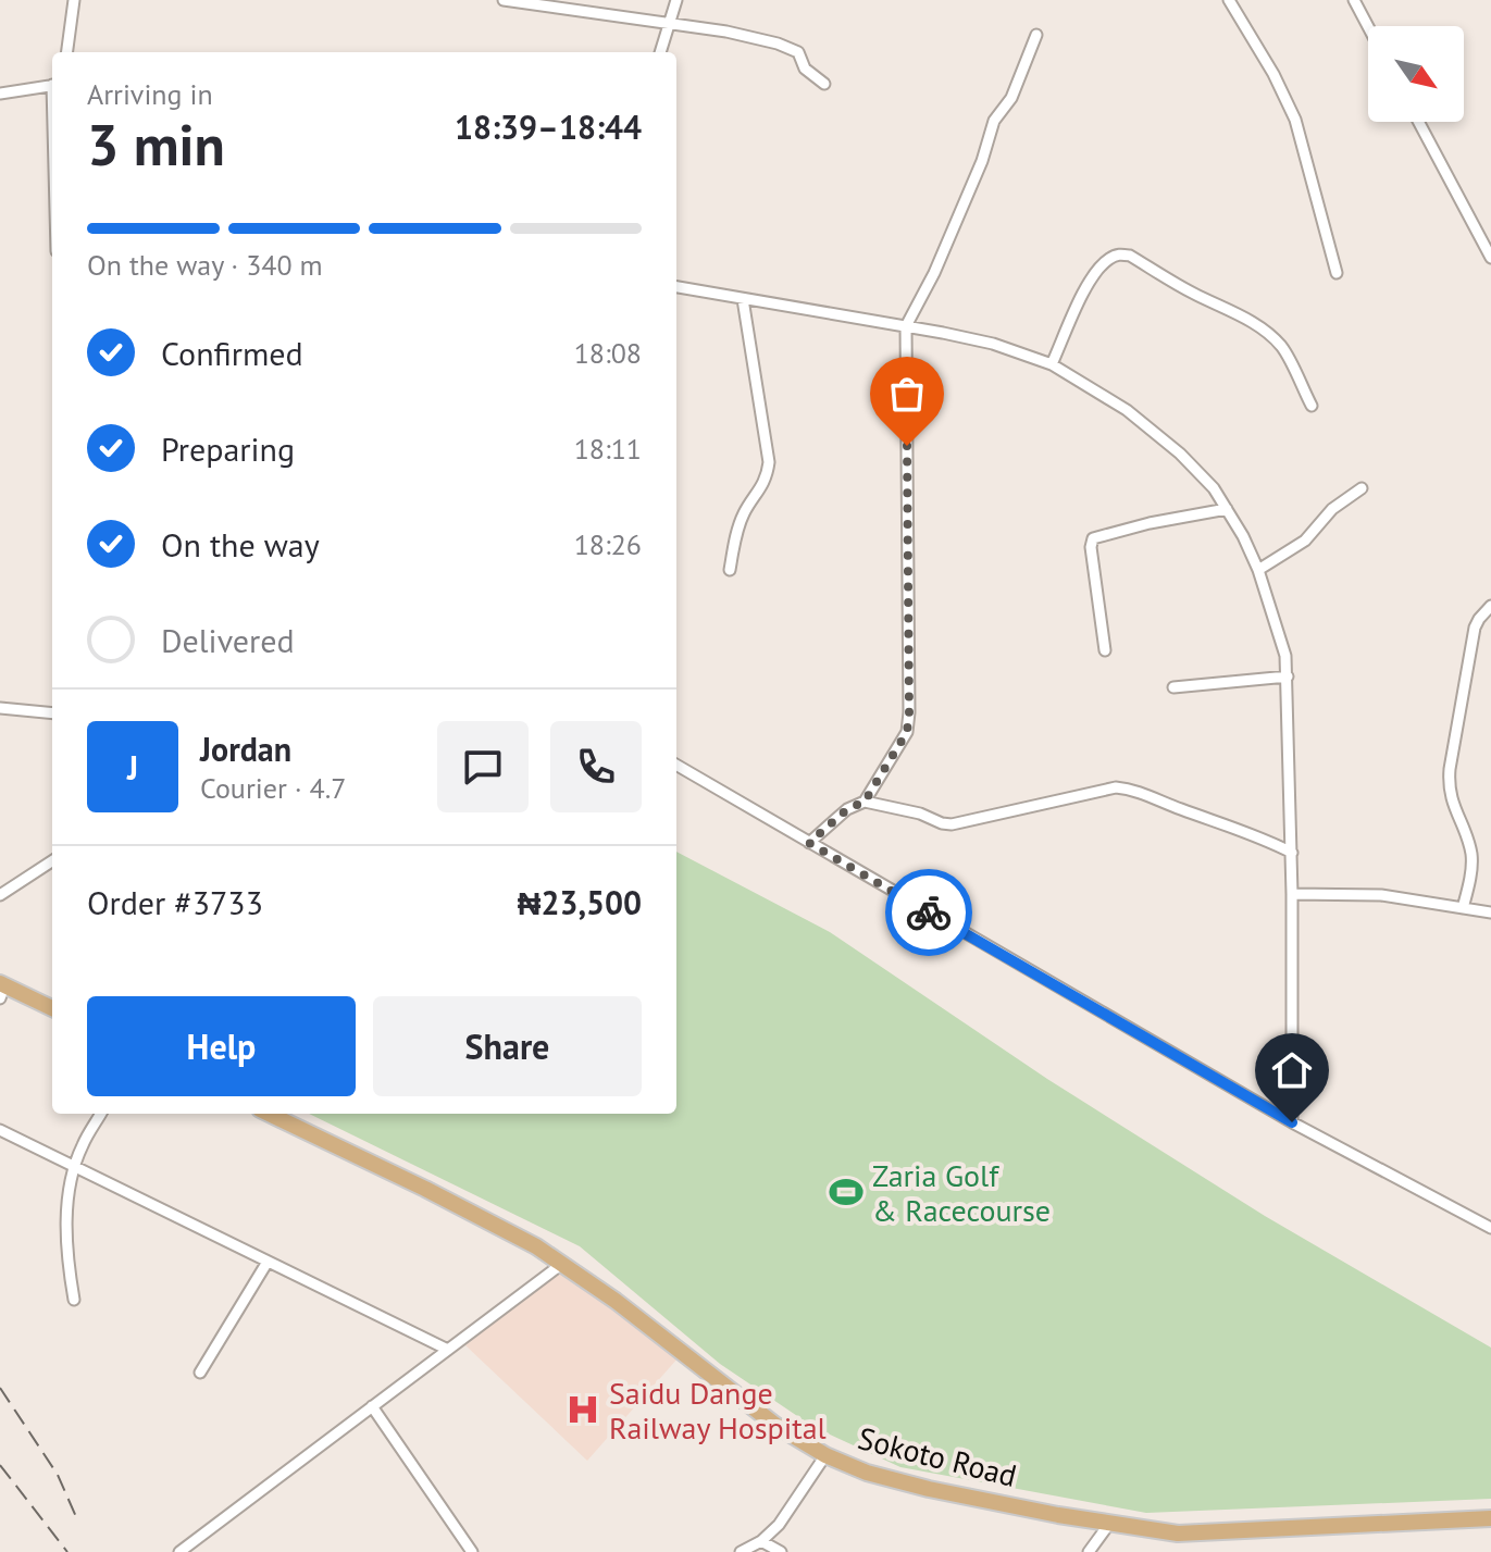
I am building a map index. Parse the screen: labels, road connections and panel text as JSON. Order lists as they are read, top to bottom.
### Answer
{
  "streets": {
    "main road": ["Sokoto Road"]
  },
  "places": {
    "sports": ["Zaria Golf & Racecourse"],
    "hospital": ["Saidu Dange Railway Hospital"]
  },
  "north": "bottom right",
  "page": {
    "heading": ["3 min", "Arriving in", "18:39–18:44"],
    "panel": [
      "Jordan",
      "Courier · 4.7",
      "Order #3733",
      "₦23,500"
    ],
    "bar": "On the way · 340 m",
    "list": [
      ["Confirmed", "18:08"],
      ["Preparing", "18:11"],
      ["On the way", "18:26"],
      "Delivered"
    ],
    "round": "J",
    "buttons": ["Help", "Share"]
  }
}
